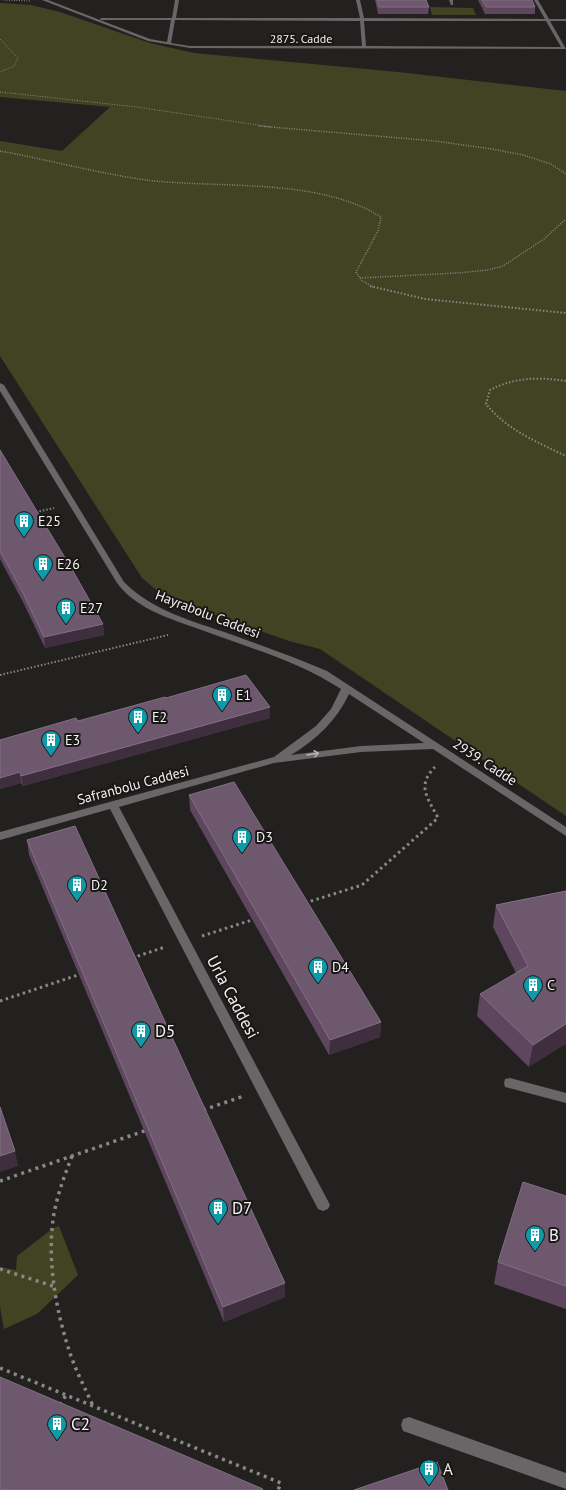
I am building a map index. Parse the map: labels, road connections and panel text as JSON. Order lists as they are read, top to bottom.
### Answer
{
  "streets": {
    "street": [
      "2875. Cadde",
      "Hayrabolu Caddesi",
      "2939. Cadde",
      "Safranbolu Caddesi",
      "Urla Caddesi"
    ]
  },
  "crossings": [
    ["Hayrabolu Caddesi", "2939. Cadde"],
    ["Hayrabolu Caddesi", "Safranbolu Caddesi"],
    ["2939. Cadde", "Safranbolu Caddesi"],
    ["Safranbolu Caddesi", "Urla Caddesi"]
  ],
  "places": {
    "building": [
      "E25",
      "E26",
      "E27",
      "E1",
      "E2",
      "E3",
      "D3",
      "D2",
      "D4",
      "C",
      "D5",
      "D7",
      "B",
      "C2",
      "A"
    ]
  }
}
